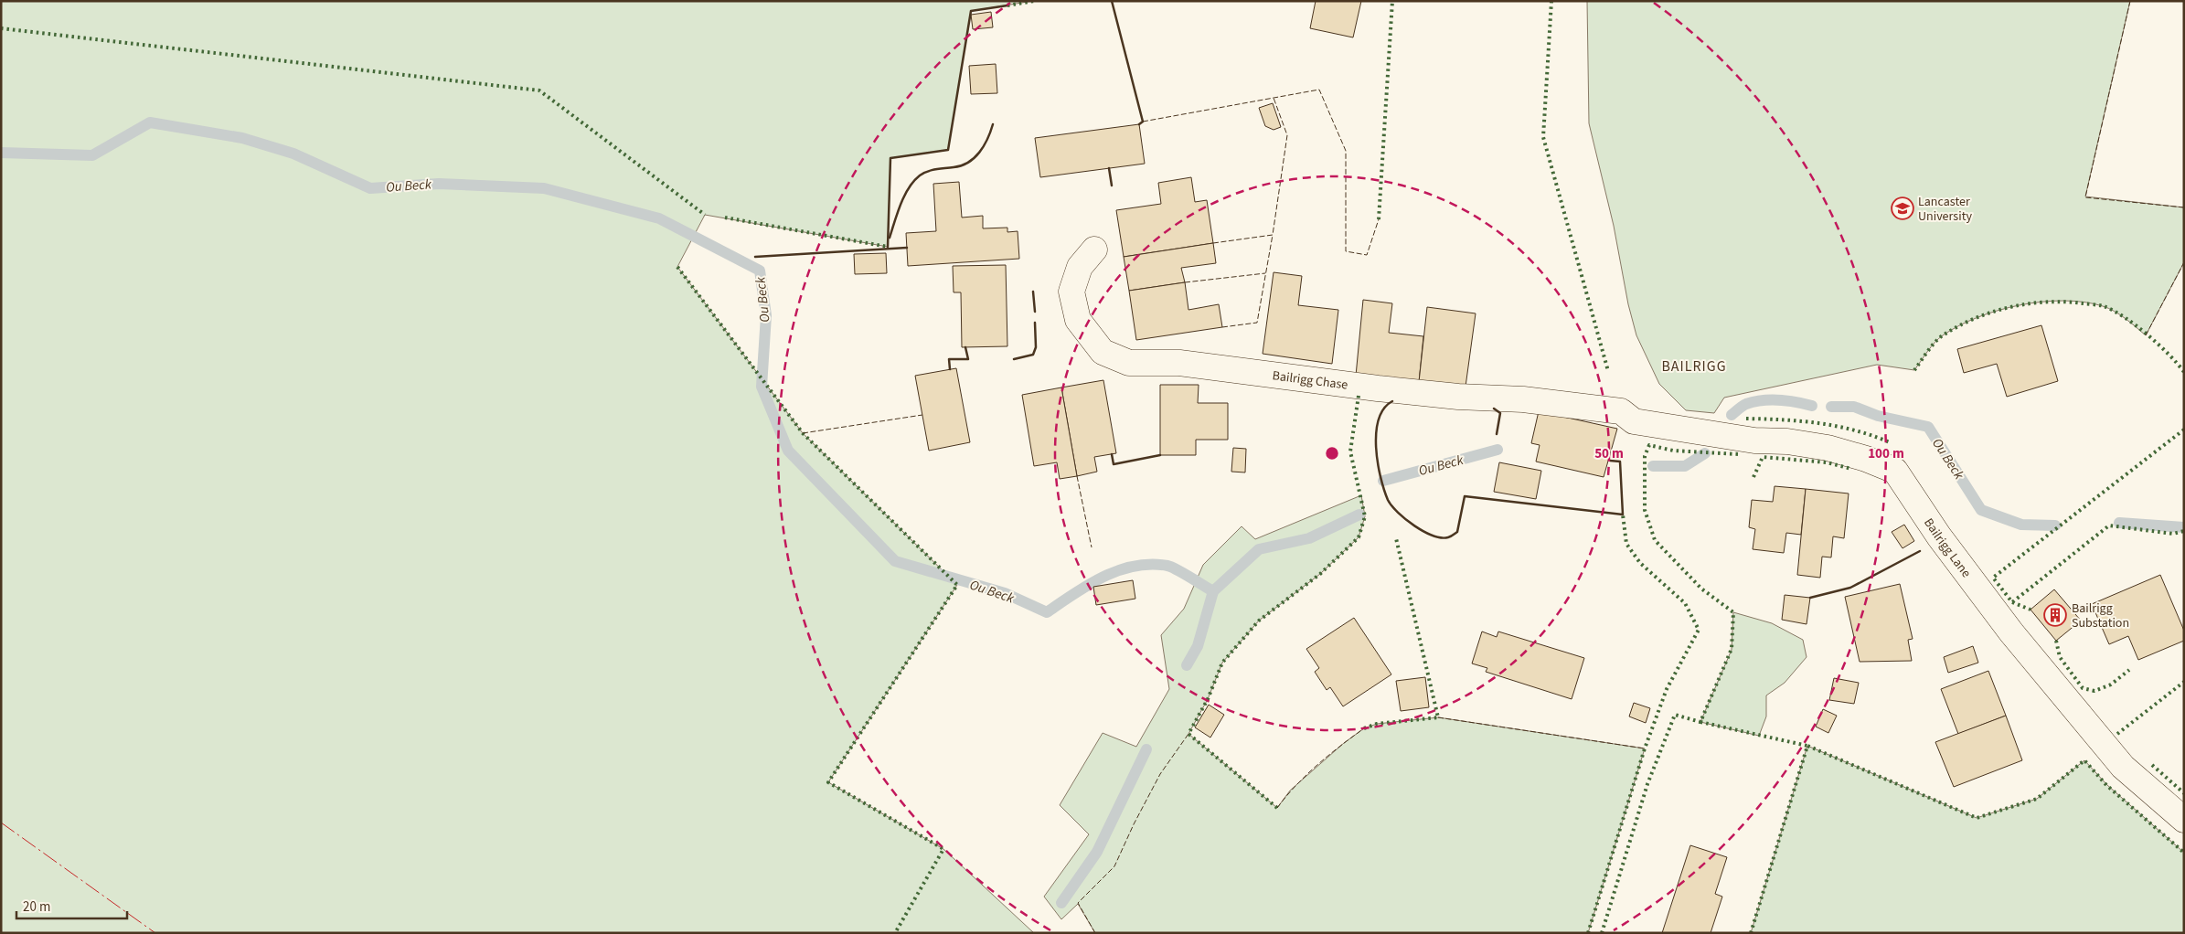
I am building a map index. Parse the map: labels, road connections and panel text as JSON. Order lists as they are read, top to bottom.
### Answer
{
  "streets": {
    "street": ["Bailrigg Chase", "Bailrigg Lane"]
  },
  "crossings": [
    ["Bailrigg Chase", "Bailrigg Lane"]
  ],
  "districts": ["BAILRIGG"],
  "water": ["Ou Beck"],
  "places": {
    "school or university": ["Lancaster University"],
    "building": ["Bailrigg Substation"]
  },
  "scale_bar": "20 m",
  "rings": ["50 m", "100 m"]
}
